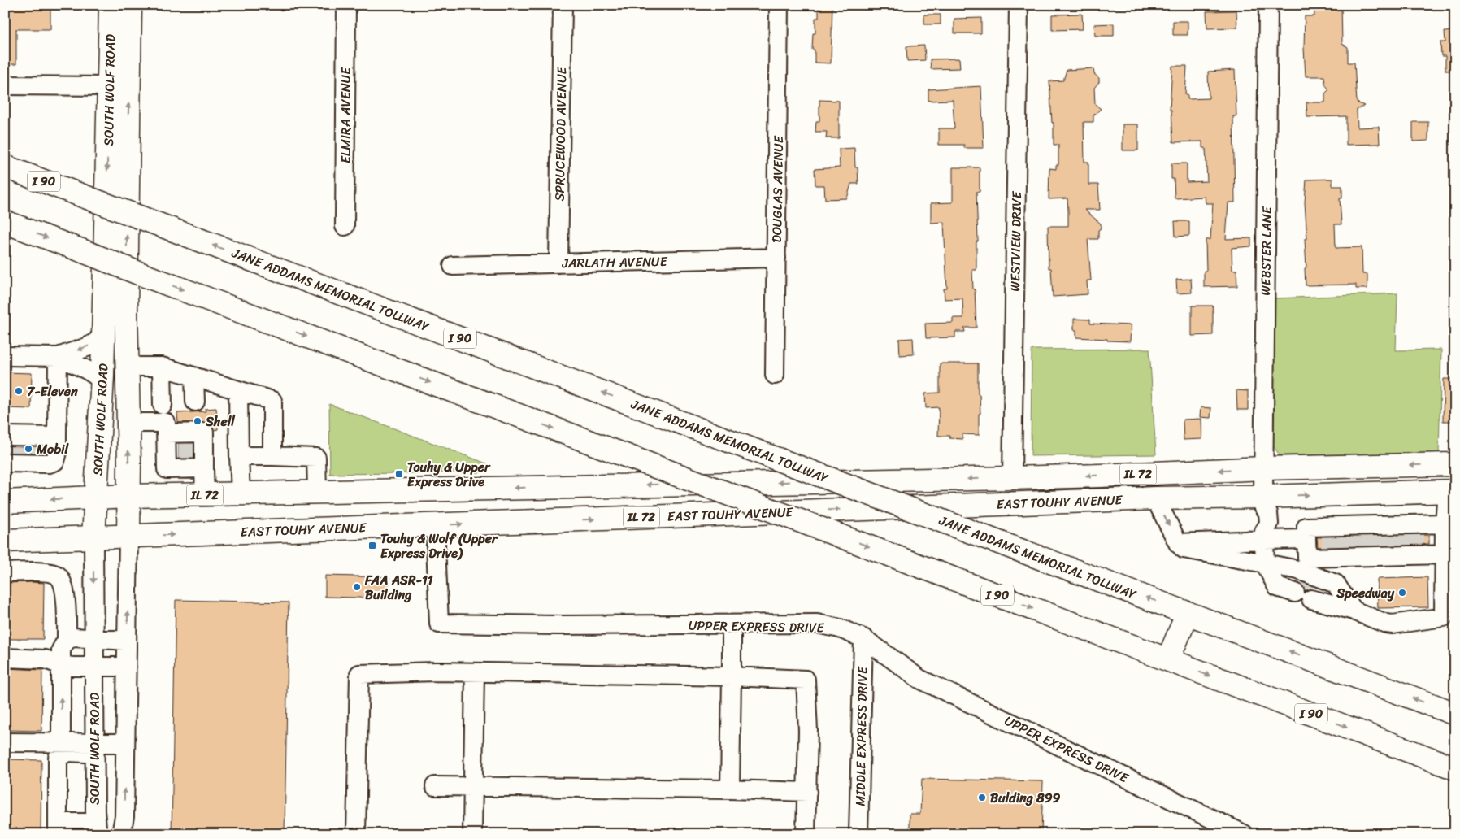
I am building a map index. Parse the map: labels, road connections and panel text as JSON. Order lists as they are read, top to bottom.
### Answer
{
  "streets": {
    "main road": [
      "SOUTH WOLF ROAD",
      "I 90",
      "JANE ADDAMS MEMORIAL TOLLWAY",
      "IL 72",
      "EAST TOUHY AVENUE"
    ],
    "street": [
      "ELMIRA AVENUE",
      "SPRUCEWOOD AVENUE",
      "DOUGLAS AVENUE",
      "WESTVIEW DRIVE",
      "WEBSTER LANE",
      "JARLATH AVENUE",
      "UPPER EXPRESS DRIVE",
      "MIDDLE EXPRESS DRIVE"
    ]
  },
  "crossings": [
    ["SOUTH WOLF ROAD", "EAST TOUHY AVENUE"],
    ["SPRUCEWOOD AVENUE", "JARLATH AVENUE"],
    ["DOUGLAS AVENUE", "JARLATH AVENUE"],
    ["WESTVIEW DRIVE", "EAST TOUHY AVENUE"],
    ["WEBSTER LANE", "EAST TOUHY AVENUE"],
    ["EAST TOUHY AVENUE", "UPPER EXPRESS DRIVE"],
    ["UPPER EXPRESS DRIVE", "MIDDLE EXPRESS DRIVE"]
  ],
  "places": {
    "other": [
      "7-Eleven",
      "Shell",
      "Mobil",
      "FAA ASR-11 Building",
      "Speedway",
      "Bulding 899"
    ],
    "transit": ["Touhy & Upper Express Drive", "Touhy & Wolf (Upper Express Drive)"]
  }
}
